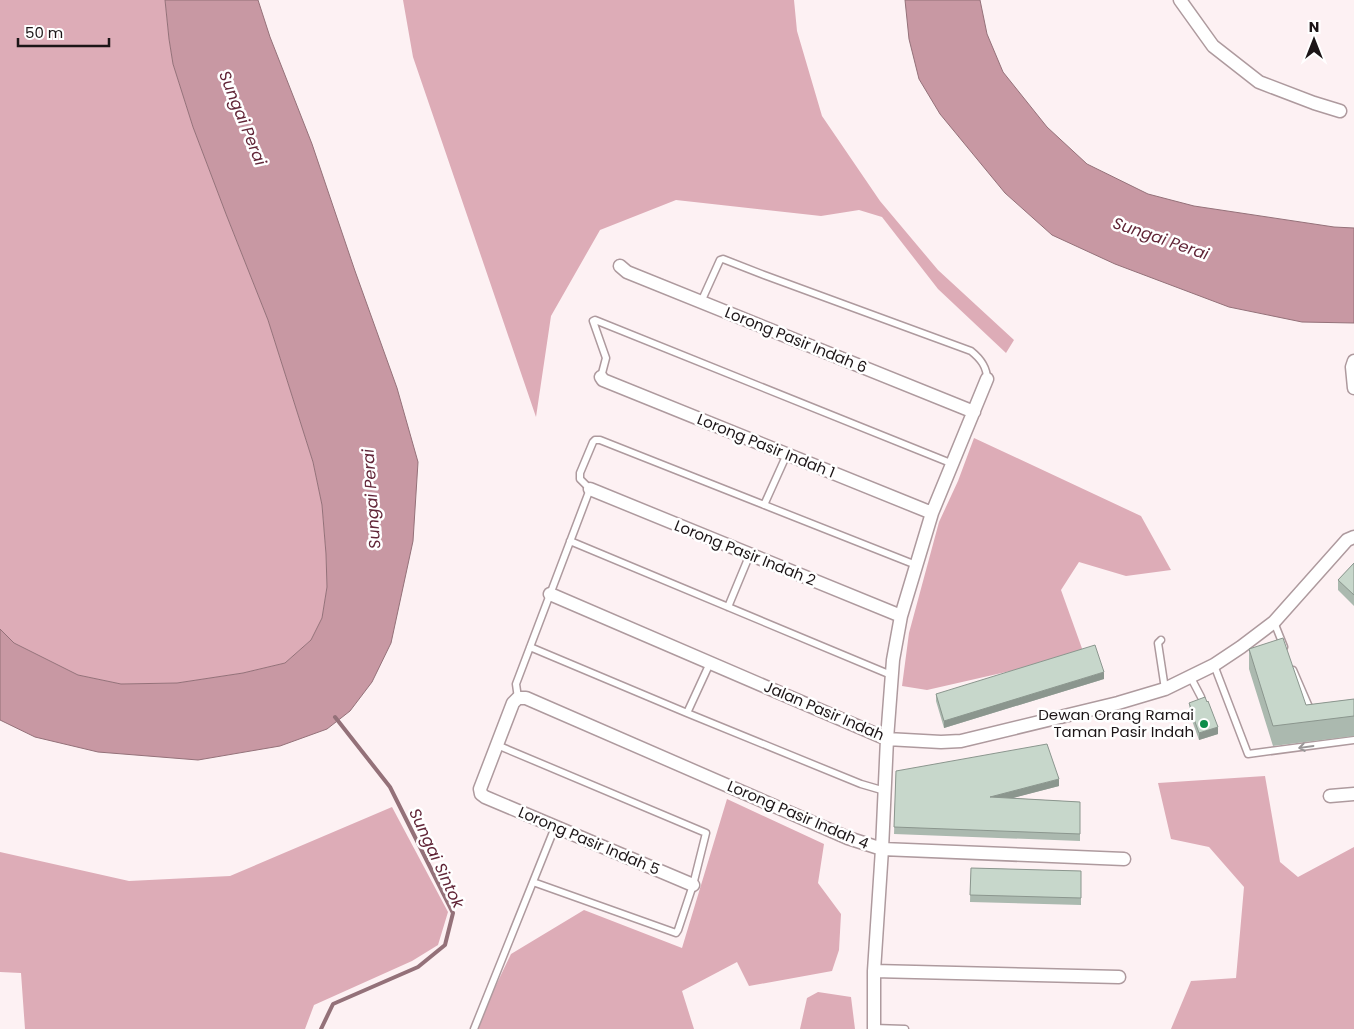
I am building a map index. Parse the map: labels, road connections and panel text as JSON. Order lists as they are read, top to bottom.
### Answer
{
  "streets": {
    "street": [
      "Lorong Pasir Indah 6",
      "Lorong Pasir Indah 1",
      "Lorong Pasir Indah 2",
      "Jalan Pasir Indah",
      "Lorong Pasir Indah 4",
      "Lorong Pasir Indah 5"
    ]
  },
  "water": ["Sungai Perai", "Sungai Sintok"],
  "places": ["Dewan Orang Ramai Taman Pasir Indah"],
  "scale_bar": "50 m",
  "north": "top"
}
